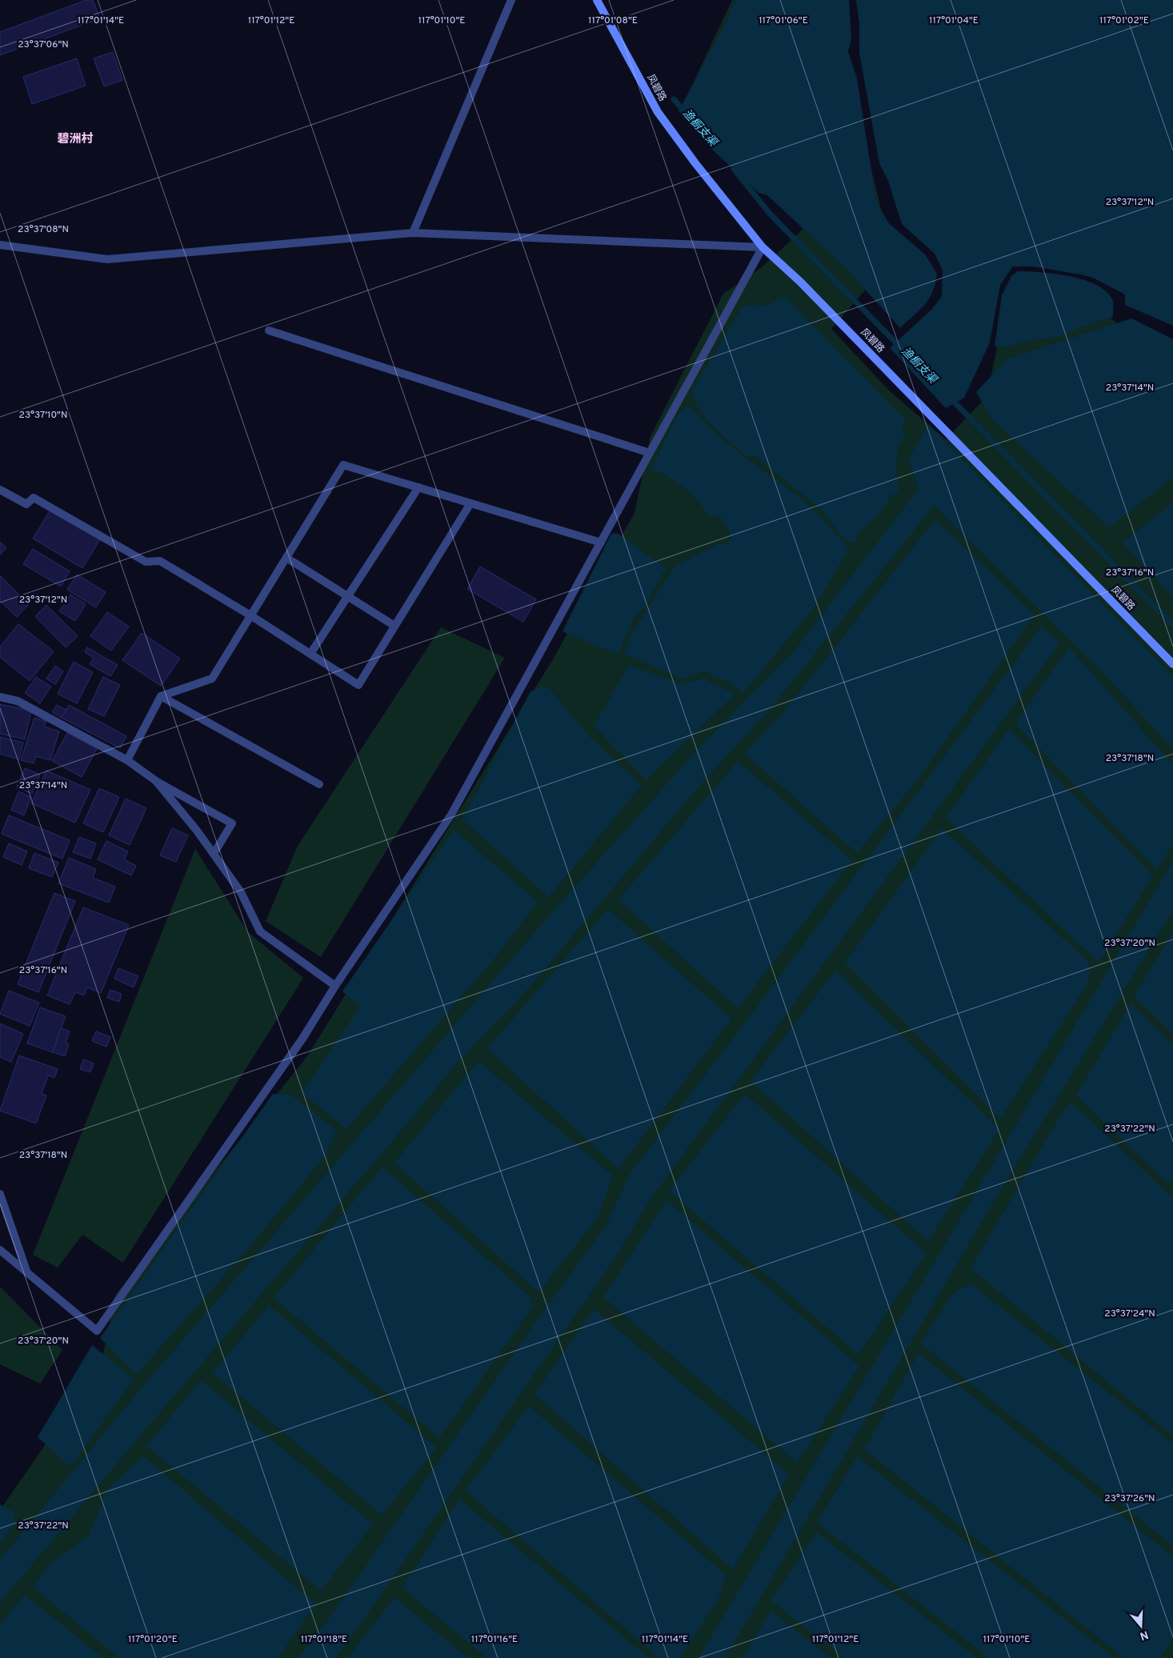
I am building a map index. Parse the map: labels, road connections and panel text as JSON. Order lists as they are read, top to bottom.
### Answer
{
  "streets": {
    "main road": ["凤碧路"]
  },
  "districts": ["碧洲村"],
  "water": ["渔橱支渠"],
  "north": "bottom",
  "coordinates": [
    "117°01'14\"E",
    "117°01'12\"E",
    "117°01'02\"E",
    "117°01'10\"E",
    "117°01'08\"E",
    "117°01'06\"E",
    "117°01'04\"E",
    "23°37'06\"N",
    "23°37'12\"N",
    "23°37'08\"N",
    "23°37'14\"N",
    "23°37'10\"N",
    "23°37'16\"N",
    "23°37'18\"N",
    "23°37'20\"N",
    "23°37'22\"N",
    "23°37'24\"N",
    "23°37'26\"N",
    "117°01'20\"E",
    "117°01'18\"E",
    "117°01'16\"E"
  ]
}
